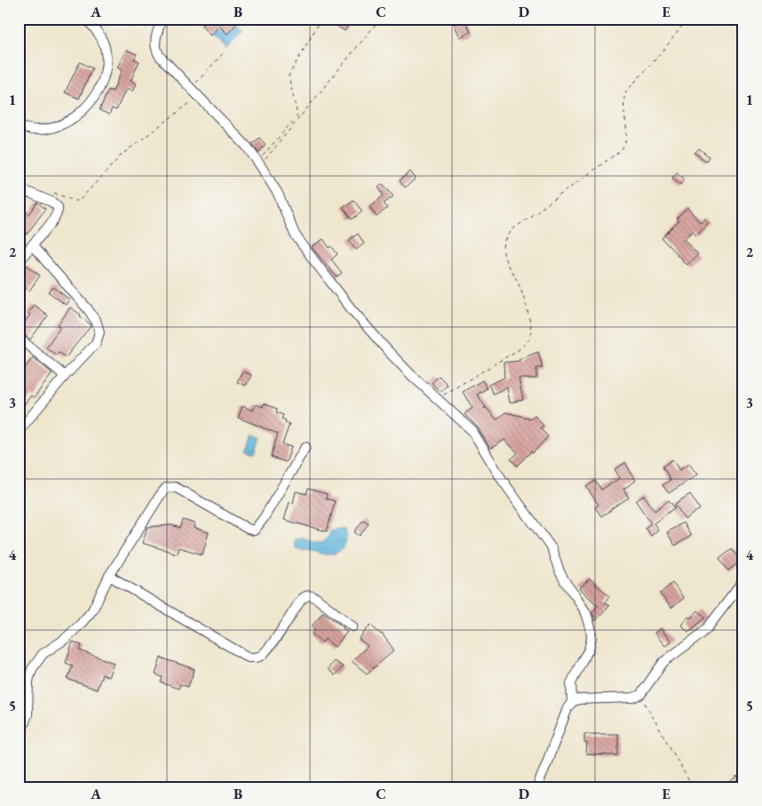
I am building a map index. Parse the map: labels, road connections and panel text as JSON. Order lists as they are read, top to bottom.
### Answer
{
  "grid": {
    "columns": [
      "A",
      "B",
      "C",
      "D",
      "E"
    ],
    "rows": [
      "1",
      "2",
      "3",
      "4",
      "5"
    ]
  }
}
